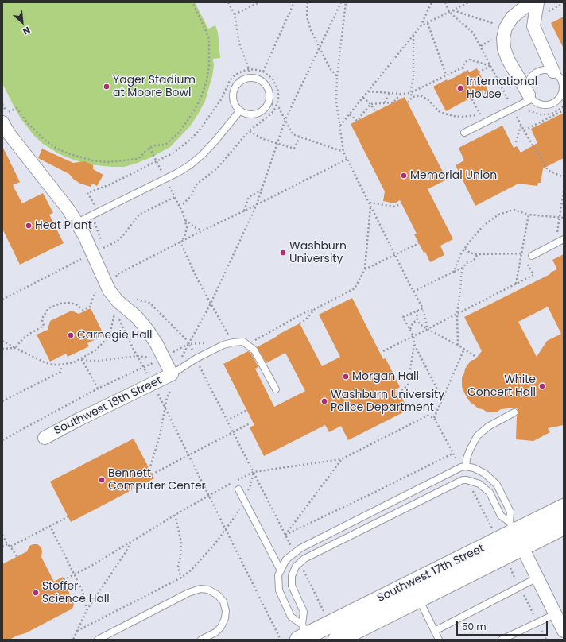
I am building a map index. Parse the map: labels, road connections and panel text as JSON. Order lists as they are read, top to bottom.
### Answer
{
  "streets": {
    "main road": ["Southwest 17th Street"],
    "street": ["Southwest 18th Street"]
  },
  "places": [
    "Yager Stadium at Moore Bowl",
    "International House",
    "Memorial Union",
    "Heat Plant",
    "Washburn University",
    "Carnegie Hall",
    "Morgan Hall",
    "White Concert Hall",
    "Washburn University Police Department",
    "Bennett Computer Center",
    "Stoffer Science Hall"
  ],
  "scale_bar": "50 m",
  "north": "bottom right"
}
